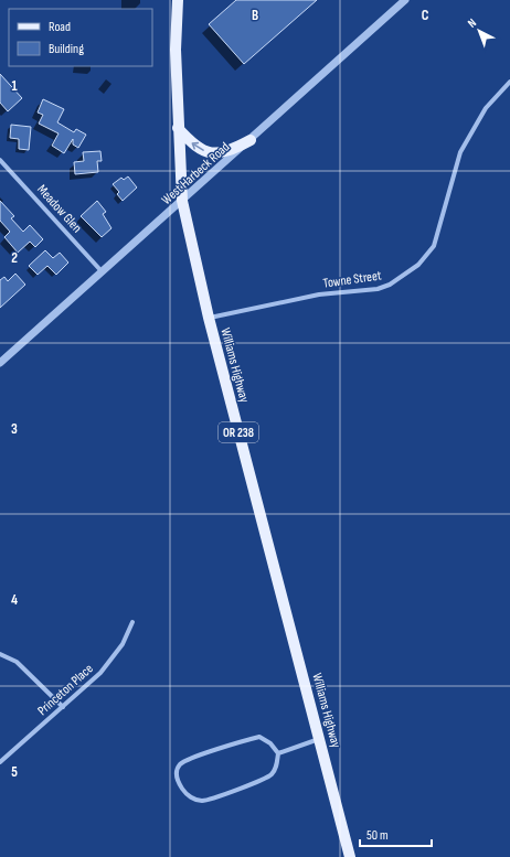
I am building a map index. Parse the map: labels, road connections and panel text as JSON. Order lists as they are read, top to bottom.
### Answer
{
  "streets": {
    "main road": ["Williams Highway", "OR 238"],
    "street": [
      "West Harbeck Road",
      "Meadow Glen",
      "Towne Street",
      "Princeton Place"
    ]
  },
  "crossings": [
    ["West Harbeck Road", "Meadow Glen"],
    ["West Harbeck Road", "Williams Highway"],
    ["Towne Street", "Williams Highway"]
  ],
  "legend": ["Road", "Building"],
  "scale_bar": "50 m",
  "north": "top left",
  "grid": {
    "columns": ["B", "C"],
    "rows": [
      "1",
      "2",
      "3",
      "4",
      "5"
    ]
  }
}
